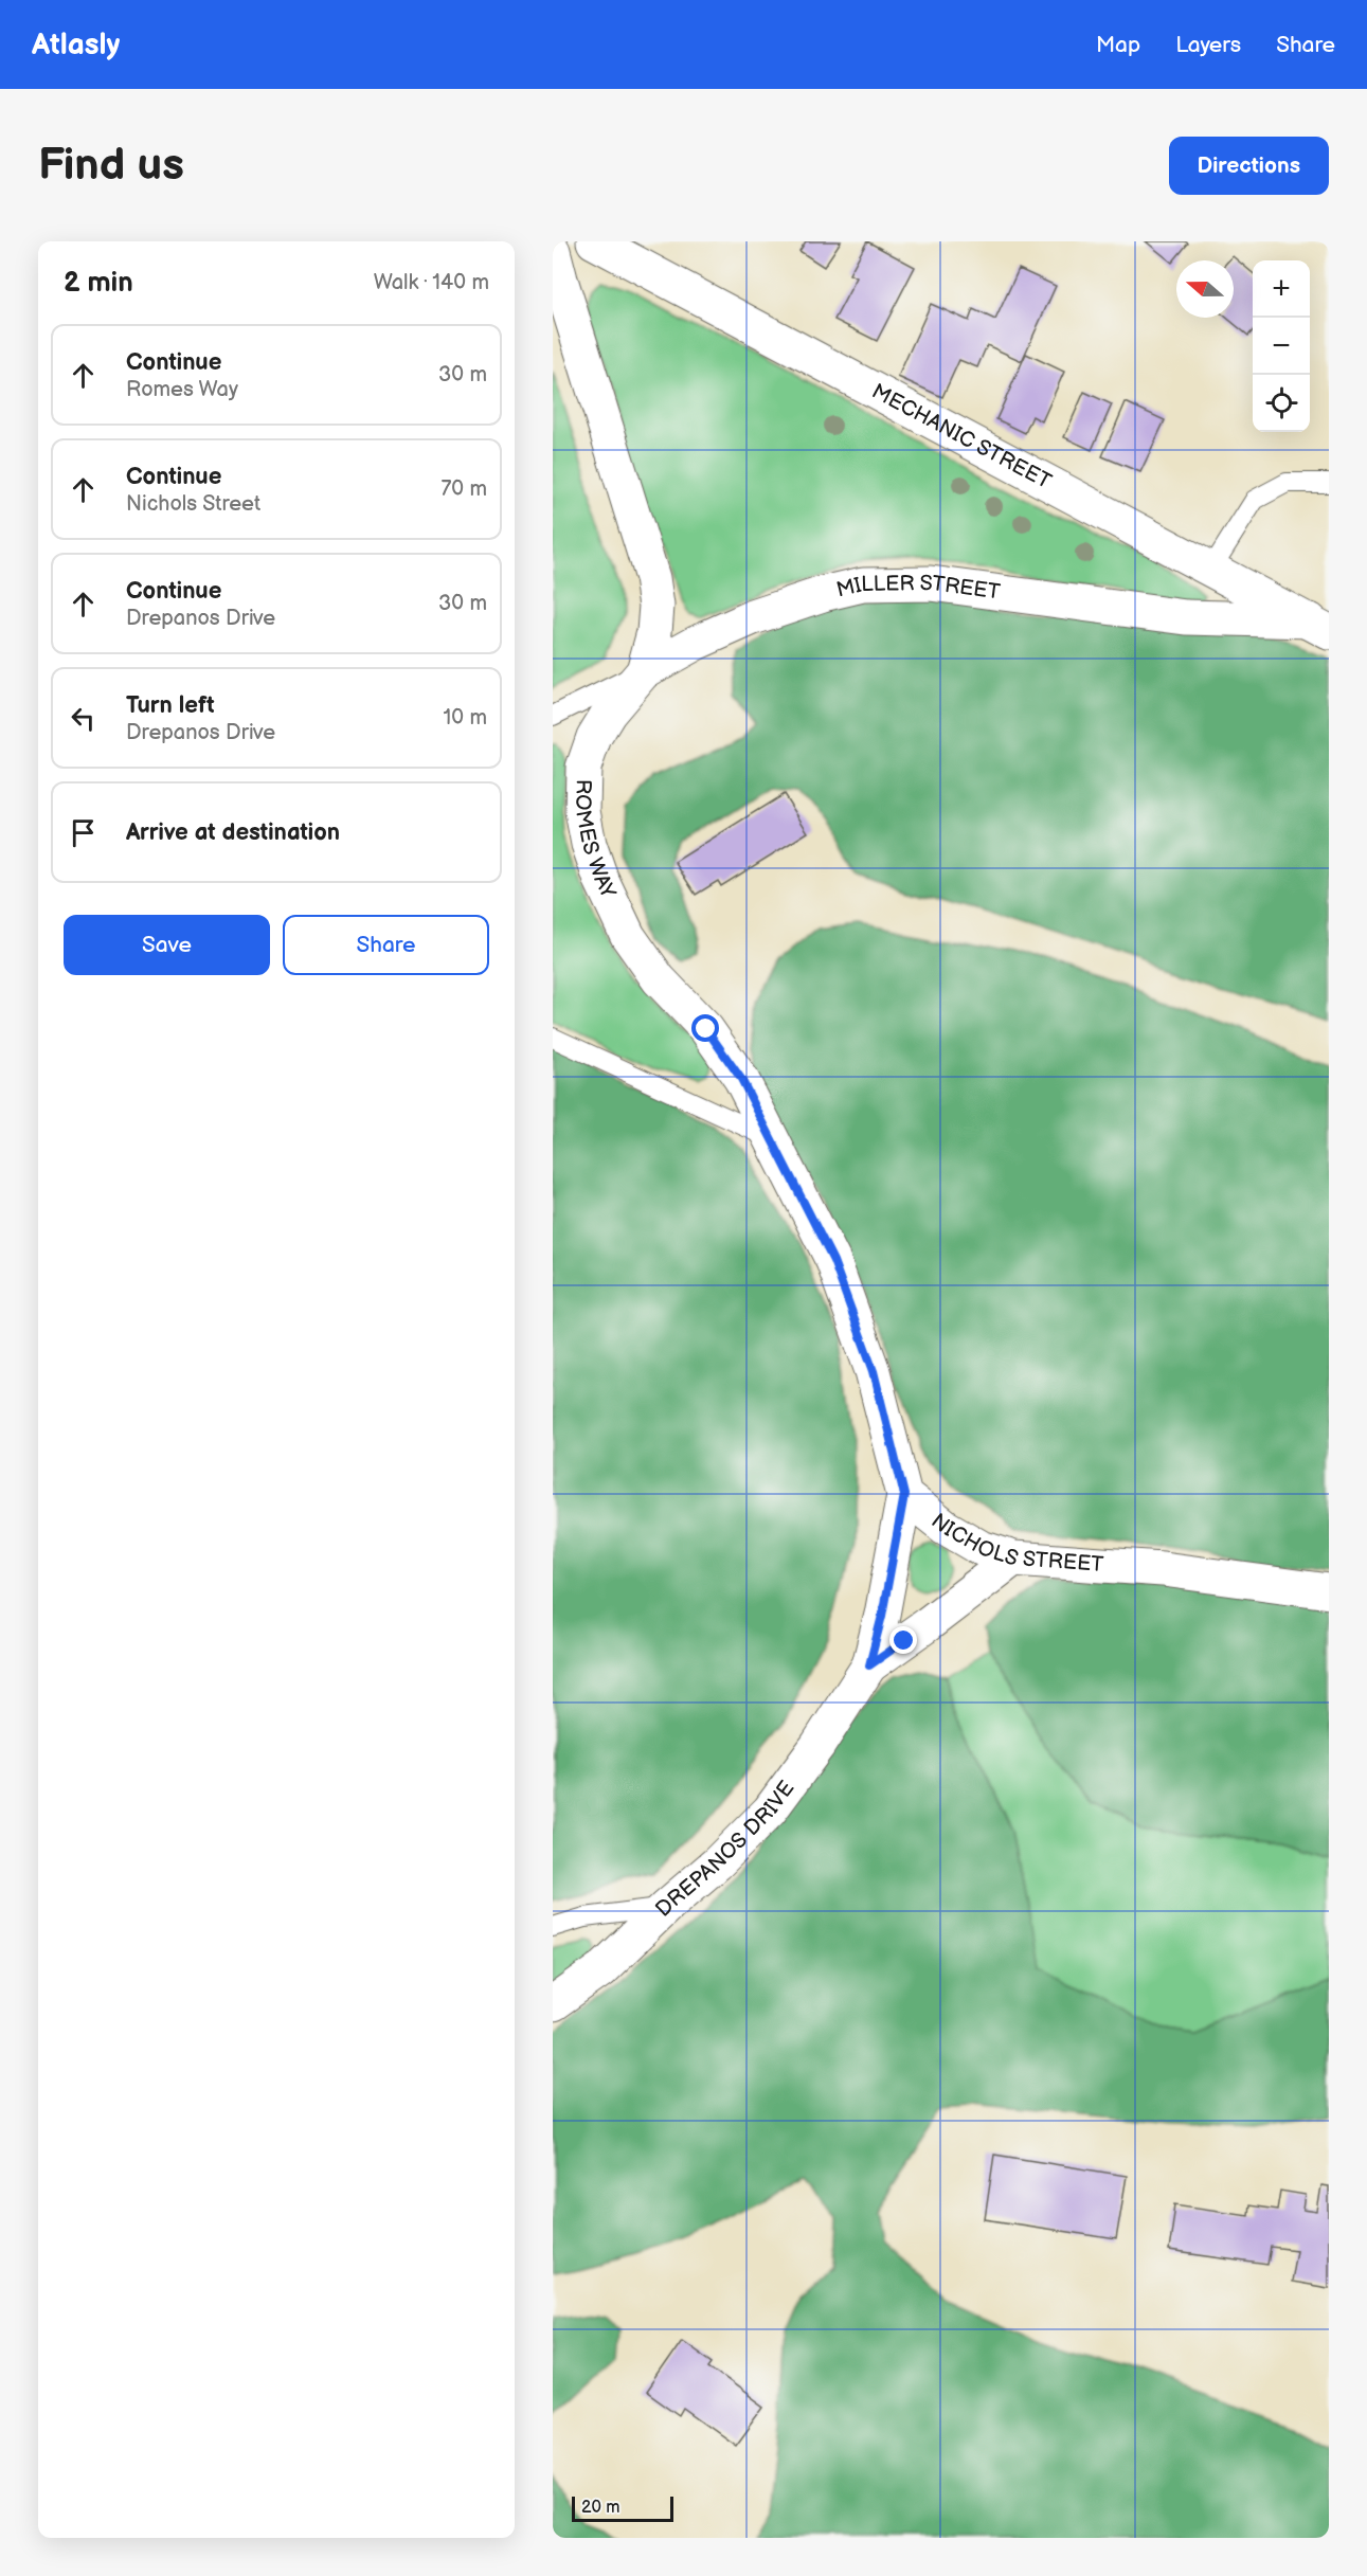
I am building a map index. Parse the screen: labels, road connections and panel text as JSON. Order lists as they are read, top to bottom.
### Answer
{
  "streets": {
    "street": [
      "MECHANIC STREET",
      "MILLER STREET",
      "ROMES WAY",
      "NICHOLS STREET",
      "DREPANOS DRIVE"
    ]
  },
  "crossings": [
    ["MECHANIC STREET", "MILLER STREET"],
    ["MILLER STREET", "ROMES WAY"],
    ["NICHOLS STREET", "DREPANOS DRIVE"]
  ],
  "scale_bar": "20 m",
  "north": "left",
  "page": {
    "header": "Atlasly",
    "nav": ["Map", "Layers", "Share"],
    "buttons": [
      "Directions",
      ["Save", "Share"]
    ],
    "title": "Find us",
    "heading": ["2 min", "Walk · 140 m"],
    "map_buttons": ["+", "−"],
    "list": [
      ["Continue", "Romes Way", "30 m"],
      ["Continue", "Nichols Street", "70 m"],
      ["Continue", "Drepanos Drive", "30 m"],
      ["Turn left", "Drepanos Drive", "10 m"],
      "Arrive at destination"
    ],
    "scale": "20 m"
  }
}
